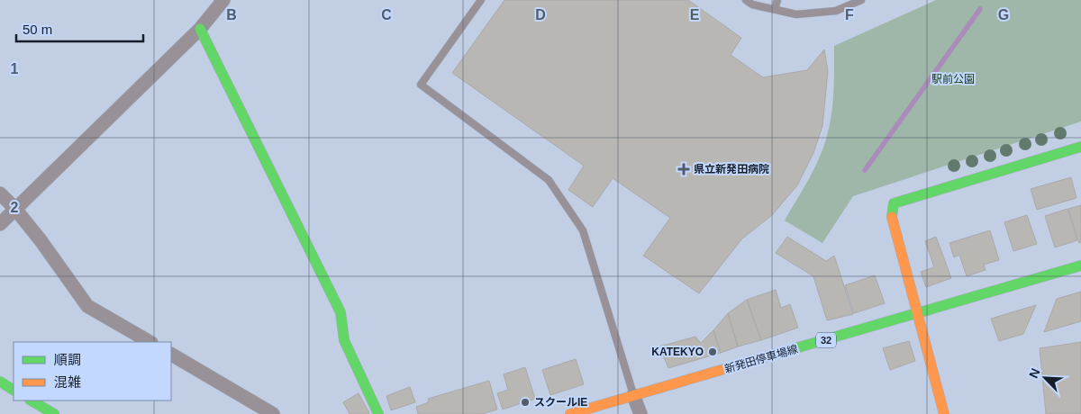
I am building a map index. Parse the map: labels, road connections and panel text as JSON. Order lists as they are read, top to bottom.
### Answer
{
  "streets": {
    "main road": ["32", "新発田停車場線"]
  },
  "parks": ["駅前公園"],
  "places": {
    "health": ["県立新発田病院"],
    "other": ["KATEKYO", "スクールIE"]
  },
  "legend": ["順調", "混雑"],
  "scale_bar": "50 m",
  "north": "top left",
  "grid": {
    "columns": [
      "B",
      "C",
      "D",
      "E",
      "F",
      "G"
    ],
    "rows": ["1", "2"]
  }
}
